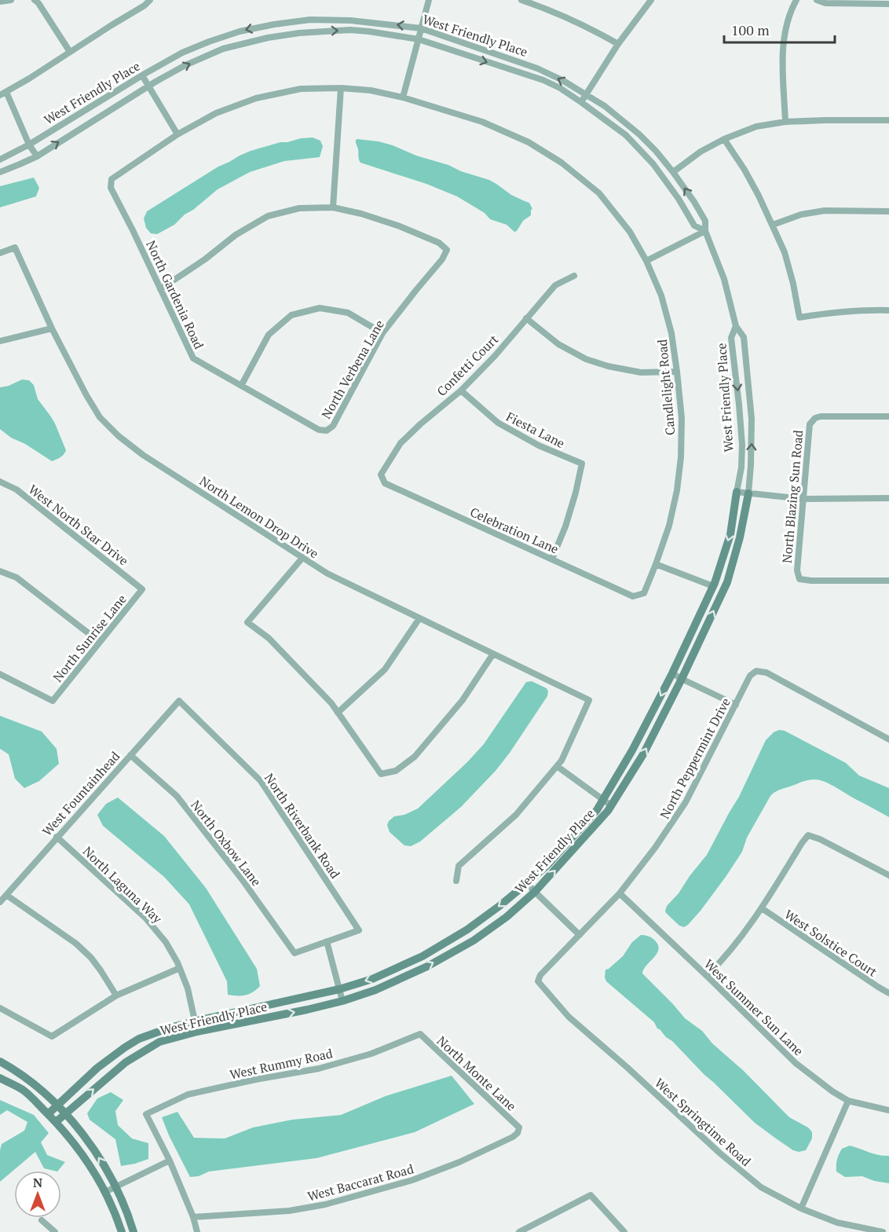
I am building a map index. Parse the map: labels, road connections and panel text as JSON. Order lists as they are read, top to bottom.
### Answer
{
  "streets": {
    "street": [
      "West Friendly Place",
      "North Gardenia Road",
      "Confetti Court",
      "North Verbena Lane",
      "Candlelight Road",
      "Fiesta Lane",
      "North Blazing Sun Road",
      "North Lemon Drop Drive",
      "West North Star Drive",
      "Celebration Lane",
      "North Sunrise Lane",
      "North Peppermint Drive",
      "West Fountainhead",
      "North Riverbank Road",
      "North Oxbow Lane",
      "North Laguna Way",
      "West Solstice Court",
      "West Summer Sun Lane",
      "West Rummy Road",
      "North Monte Lane",
      "West Springtime Road",
      "West Baccarat Road"
    ]
  },
  "crossings": [
    ["West Friendly Place", "North Laguna Way"],
    ["North Gardenia Road", "North Verbena Lane"],
    ["North Gardenia Road", "Candlelight Road"],
    ["Confetti Court", "Fiesta Lane"],
    ["Confetti Court", "Celebration Lane"],
    ["Candlelight Road", "Celebration Lane"],
    ["Fiesta Lane", "Celebration Lane"],
    ["West North Star Drive", "North Sunrise Lane"],
    ["North Peppermint Drive", "West Summer Sun Lane"],
    ["North Peppermint Drive", "West Springtime Road"],
    ["West Fountainhead", "North Riverbank Road"],
    ["West Fountainhead", "North Oxbow Lane"],
    ["West Fountainhead", "North Laguna Way"],
    ["North Riverbank Road", "North Oxbow Lane"],
    ["West Rummy Road", "North Monte Lane"],
    ["North Monte Lane", "West Baccarat Road"]
  ],
  "scale_bar": "100 m",
  "north": "top"
}
